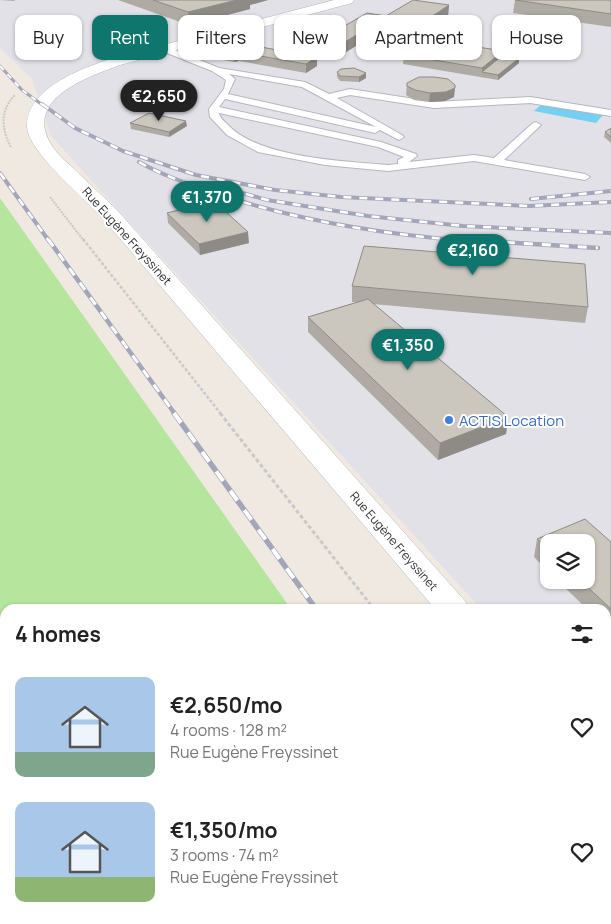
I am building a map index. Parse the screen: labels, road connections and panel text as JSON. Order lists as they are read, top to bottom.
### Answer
{
  "streets": {
    "street": ["Rue Eugène Freyssinet"]
  },
  "places": ["ACTIS Location"],
  "page": {
    "chip": [
      "Buy",
      "Rent",
      "Filters",
      "New",
      "Apartment",
      "House"
    ],
    "price": [
      "€2,650",
      "€1,370",
      "€2,160",
      "€1,350"
    ],
    "heading": "4 homes",
    "list": [
      {
        "name": "€2,650/mo",
        "note": "4 rooms · 128 m² · Rue Eugène Freyssinet"
      },
      {
        "name": "€1,350/mo",
        "note": "3 rooms · 74 m² · Rue Eugène Freyssinet"
      }
    ]
  }
}
